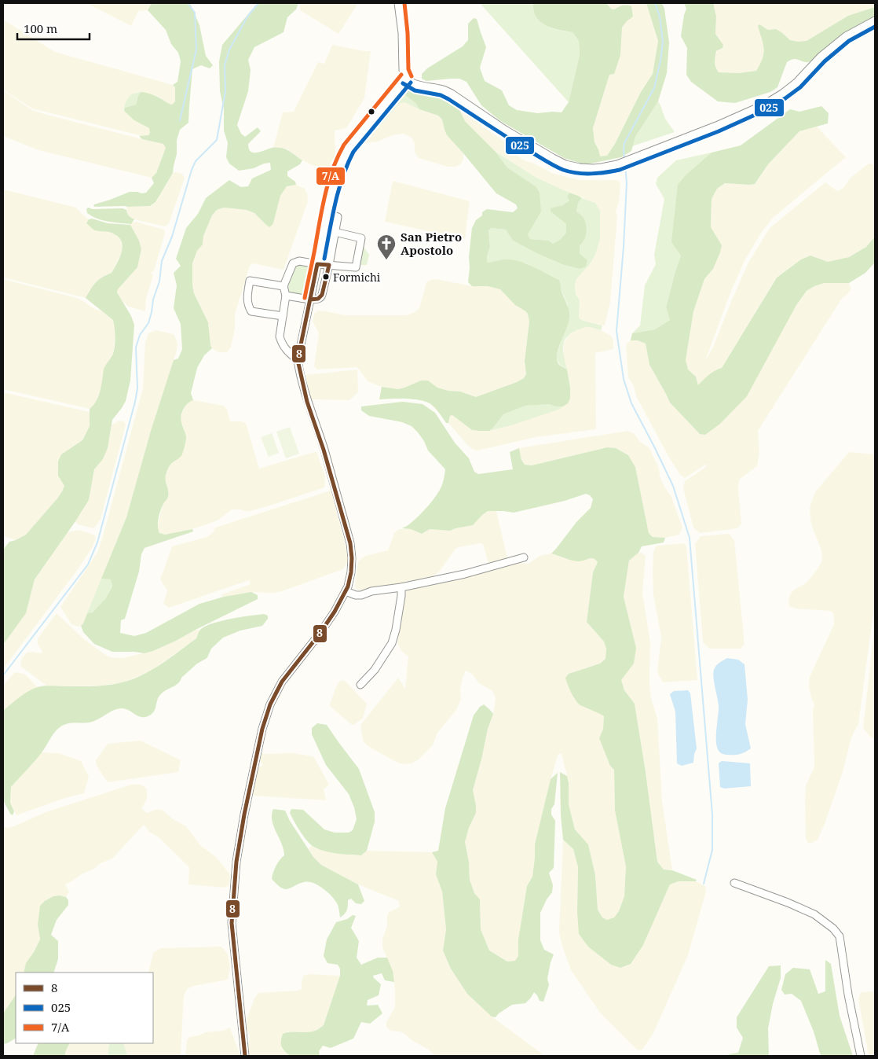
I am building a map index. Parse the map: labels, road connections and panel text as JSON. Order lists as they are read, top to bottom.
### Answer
{
  "places": {
    "church": ["San Pietro Apostolo"],
    "other": ["Formichi"]
  },
  "lines": ["transit line 7/A", "transit line 025", "transit line 8"],
  "legend": ["8", "025", "7/A"],
  "scale_bar": "100 m"
}
